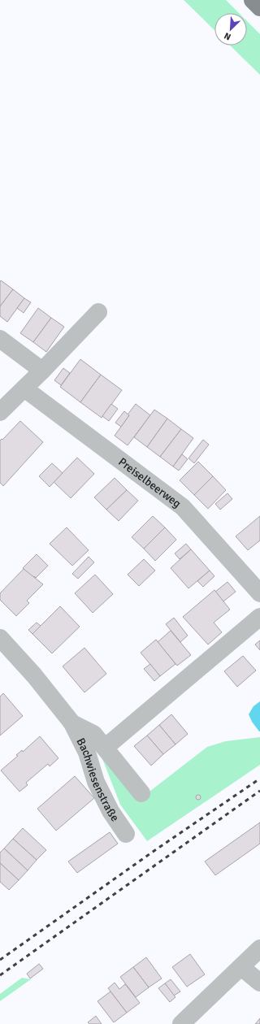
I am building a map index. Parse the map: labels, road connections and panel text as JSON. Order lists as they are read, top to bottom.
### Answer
{
  "streets": {
    "street": ["Preiselbeerweg", "Bachwiesenstraße"]
  },
  "north": "bottom left"
}
